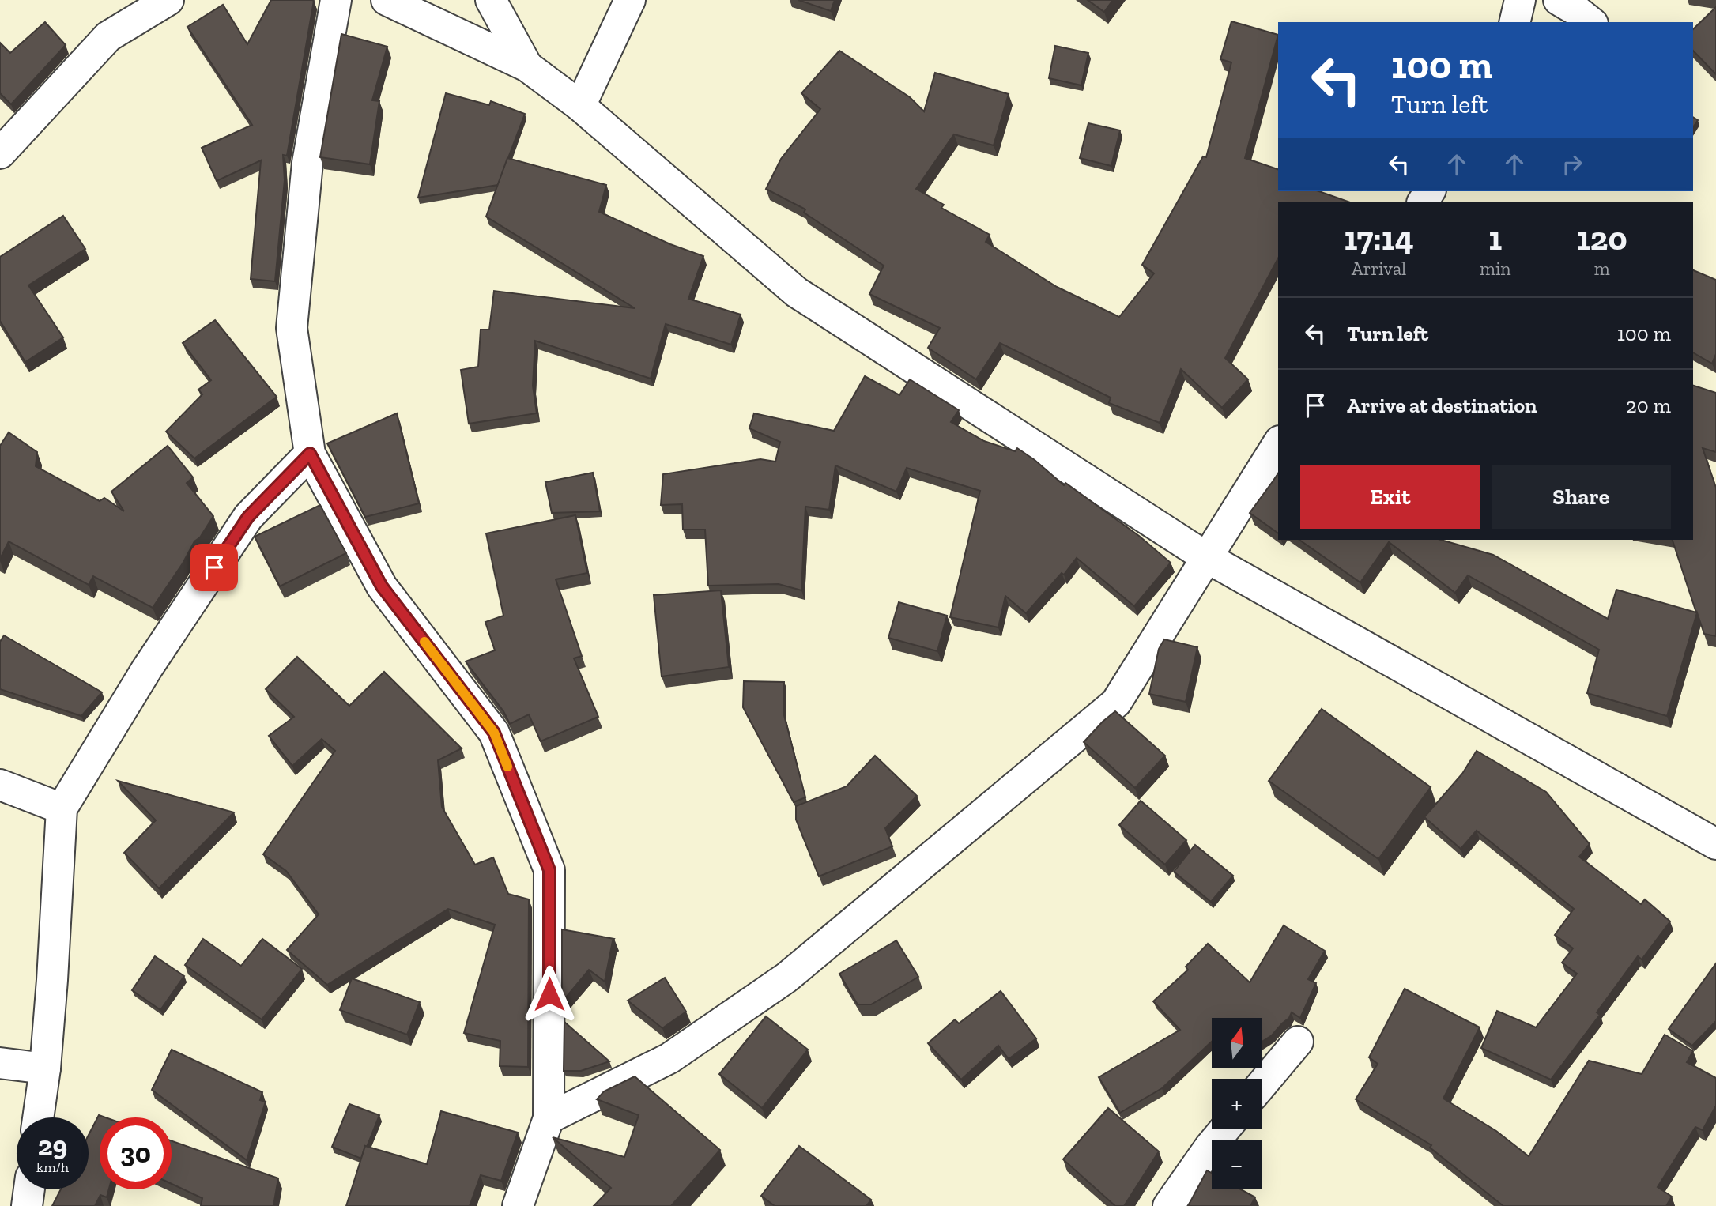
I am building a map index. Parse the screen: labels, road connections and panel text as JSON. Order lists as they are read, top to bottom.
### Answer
{
  "north": "top",
  "page": {
    "turn": ["100 m", "Turn left"],
    "eta": [
      "17:14",
      "Arrival",
      "1",
      "min",
      "120",
      "m"
    ],
    "list": [
      {
        "name": "Turn left",
        "value": "100 m"
      },
      {
        "name": "Arrive at destination",
        "value": "20 m"
      }
    ],
    "buttons": ["Exit", "Share"],
    "map_buttons": ["+", "−"],
    "speed": "29 km/h",
    "limit": "30"
  }
}
